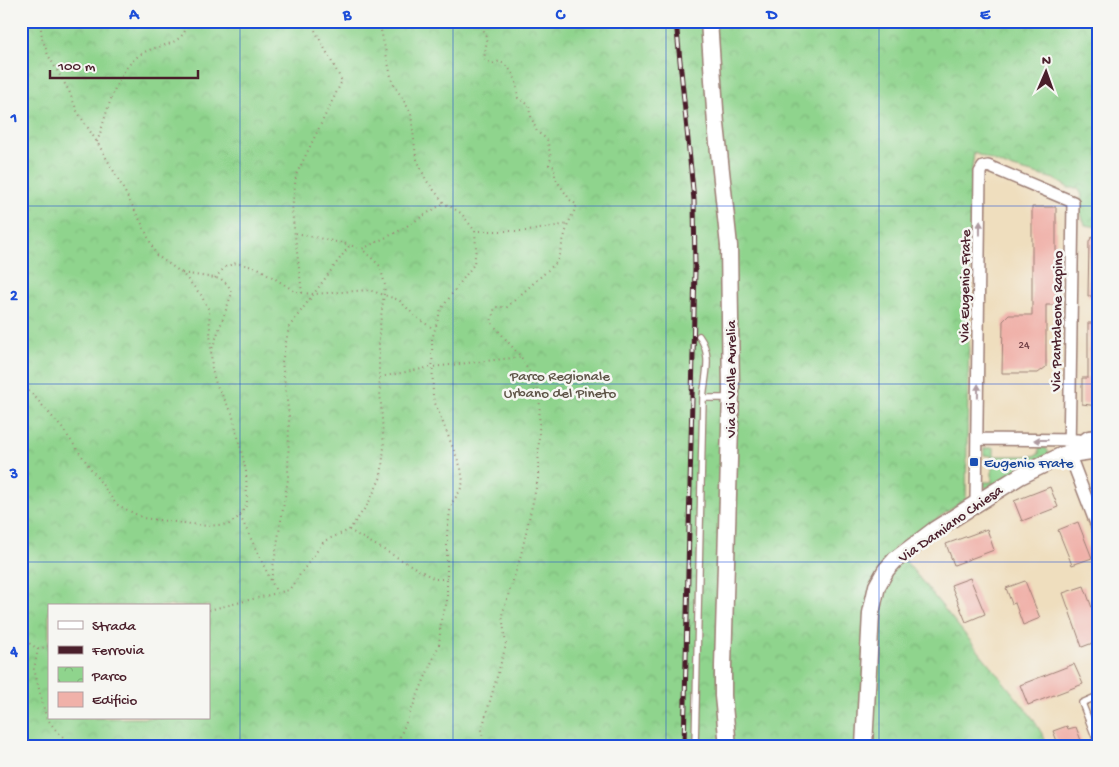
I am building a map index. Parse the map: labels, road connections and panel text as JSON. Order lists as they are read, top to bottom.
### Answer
{
  "streets": {
    "street": [
      "Via Eugenio Frate",
      "Via Pantaleone Rapino",
      "Via di Valle Aurelia",
      "Via Damiano Chiesa"
    ]
  },
  "crossings": [
    ["Via Eugenio Frate", "Via Pantaleone Rapino"],
    ["Via Eugenio Frate", "Via Damiano Chiesa"],
    ["Via Pantaleone Rapino", "Via Damiano Chiesa"]
  ],
  "parks": ["Parco Regionale Urbano del Pineto"],
  "places": {
    "transit": ["Eugenio Frate"]
  },
  "house_numbers": ["24"],
  "legend": [
    "Strada",
    "Ferrovia",
    "Parco",
    "Edificio"
  ],
  "scale_bar": "100 m",
  "north": "top",
  "grid": {
    "columns": [
      "A",
      "B",
      "C",
      "D",
      "E"
    ],
    "rows": [
      "1",
      "2",
      "3",
      "4"
    ]
  }
}
